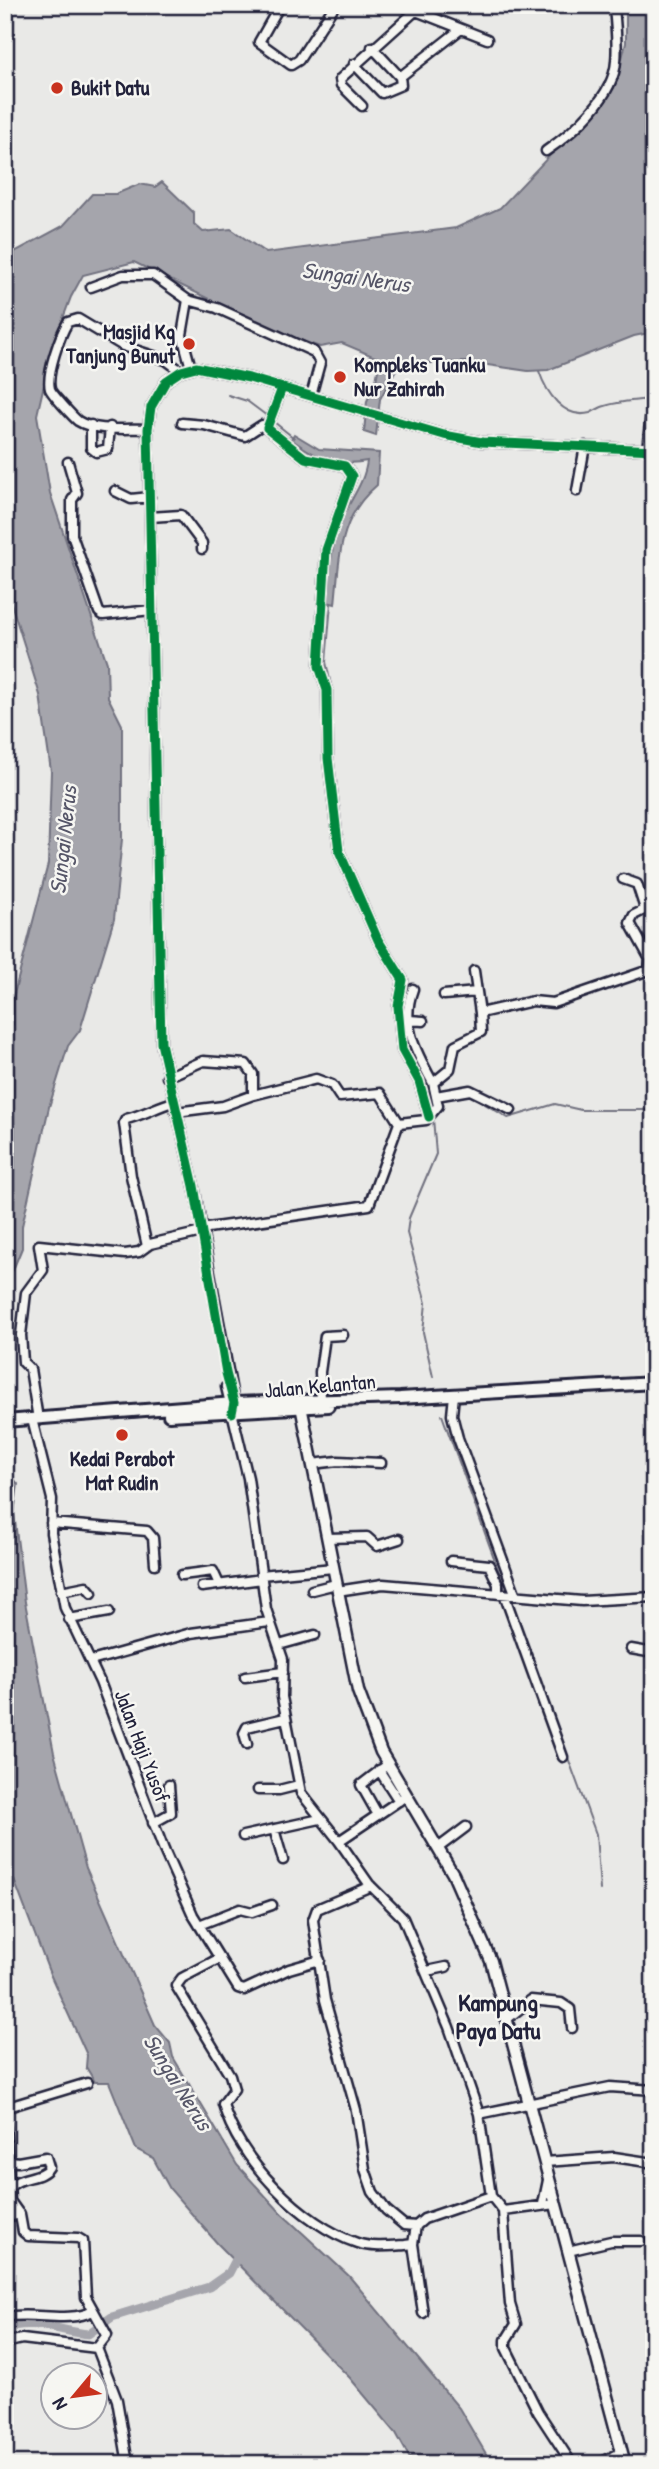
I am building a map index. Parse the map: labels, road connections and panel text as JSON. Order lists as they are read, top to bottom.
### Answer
{
  "streets": {
    "highway": ["Jalan Kelantan"],
    "street": ["Jalan Haji Yusof"]
  },
  "crossings": [
    ["Jalan Kelantan", "Jalan Haji Yusof"]
  ],
  "districts": ["Kampung Paya Datu"],
  "water": ["Sungai Nerus"],
  "places": [
    "Bukit Datu",
    "Masjid Kg Tanjung Bunut",
    "Kompleks Tuanku Nur Zahirah",
    "Kedai Perabot Mat Rudin"
  ],
  "north": "bottom left"
}
